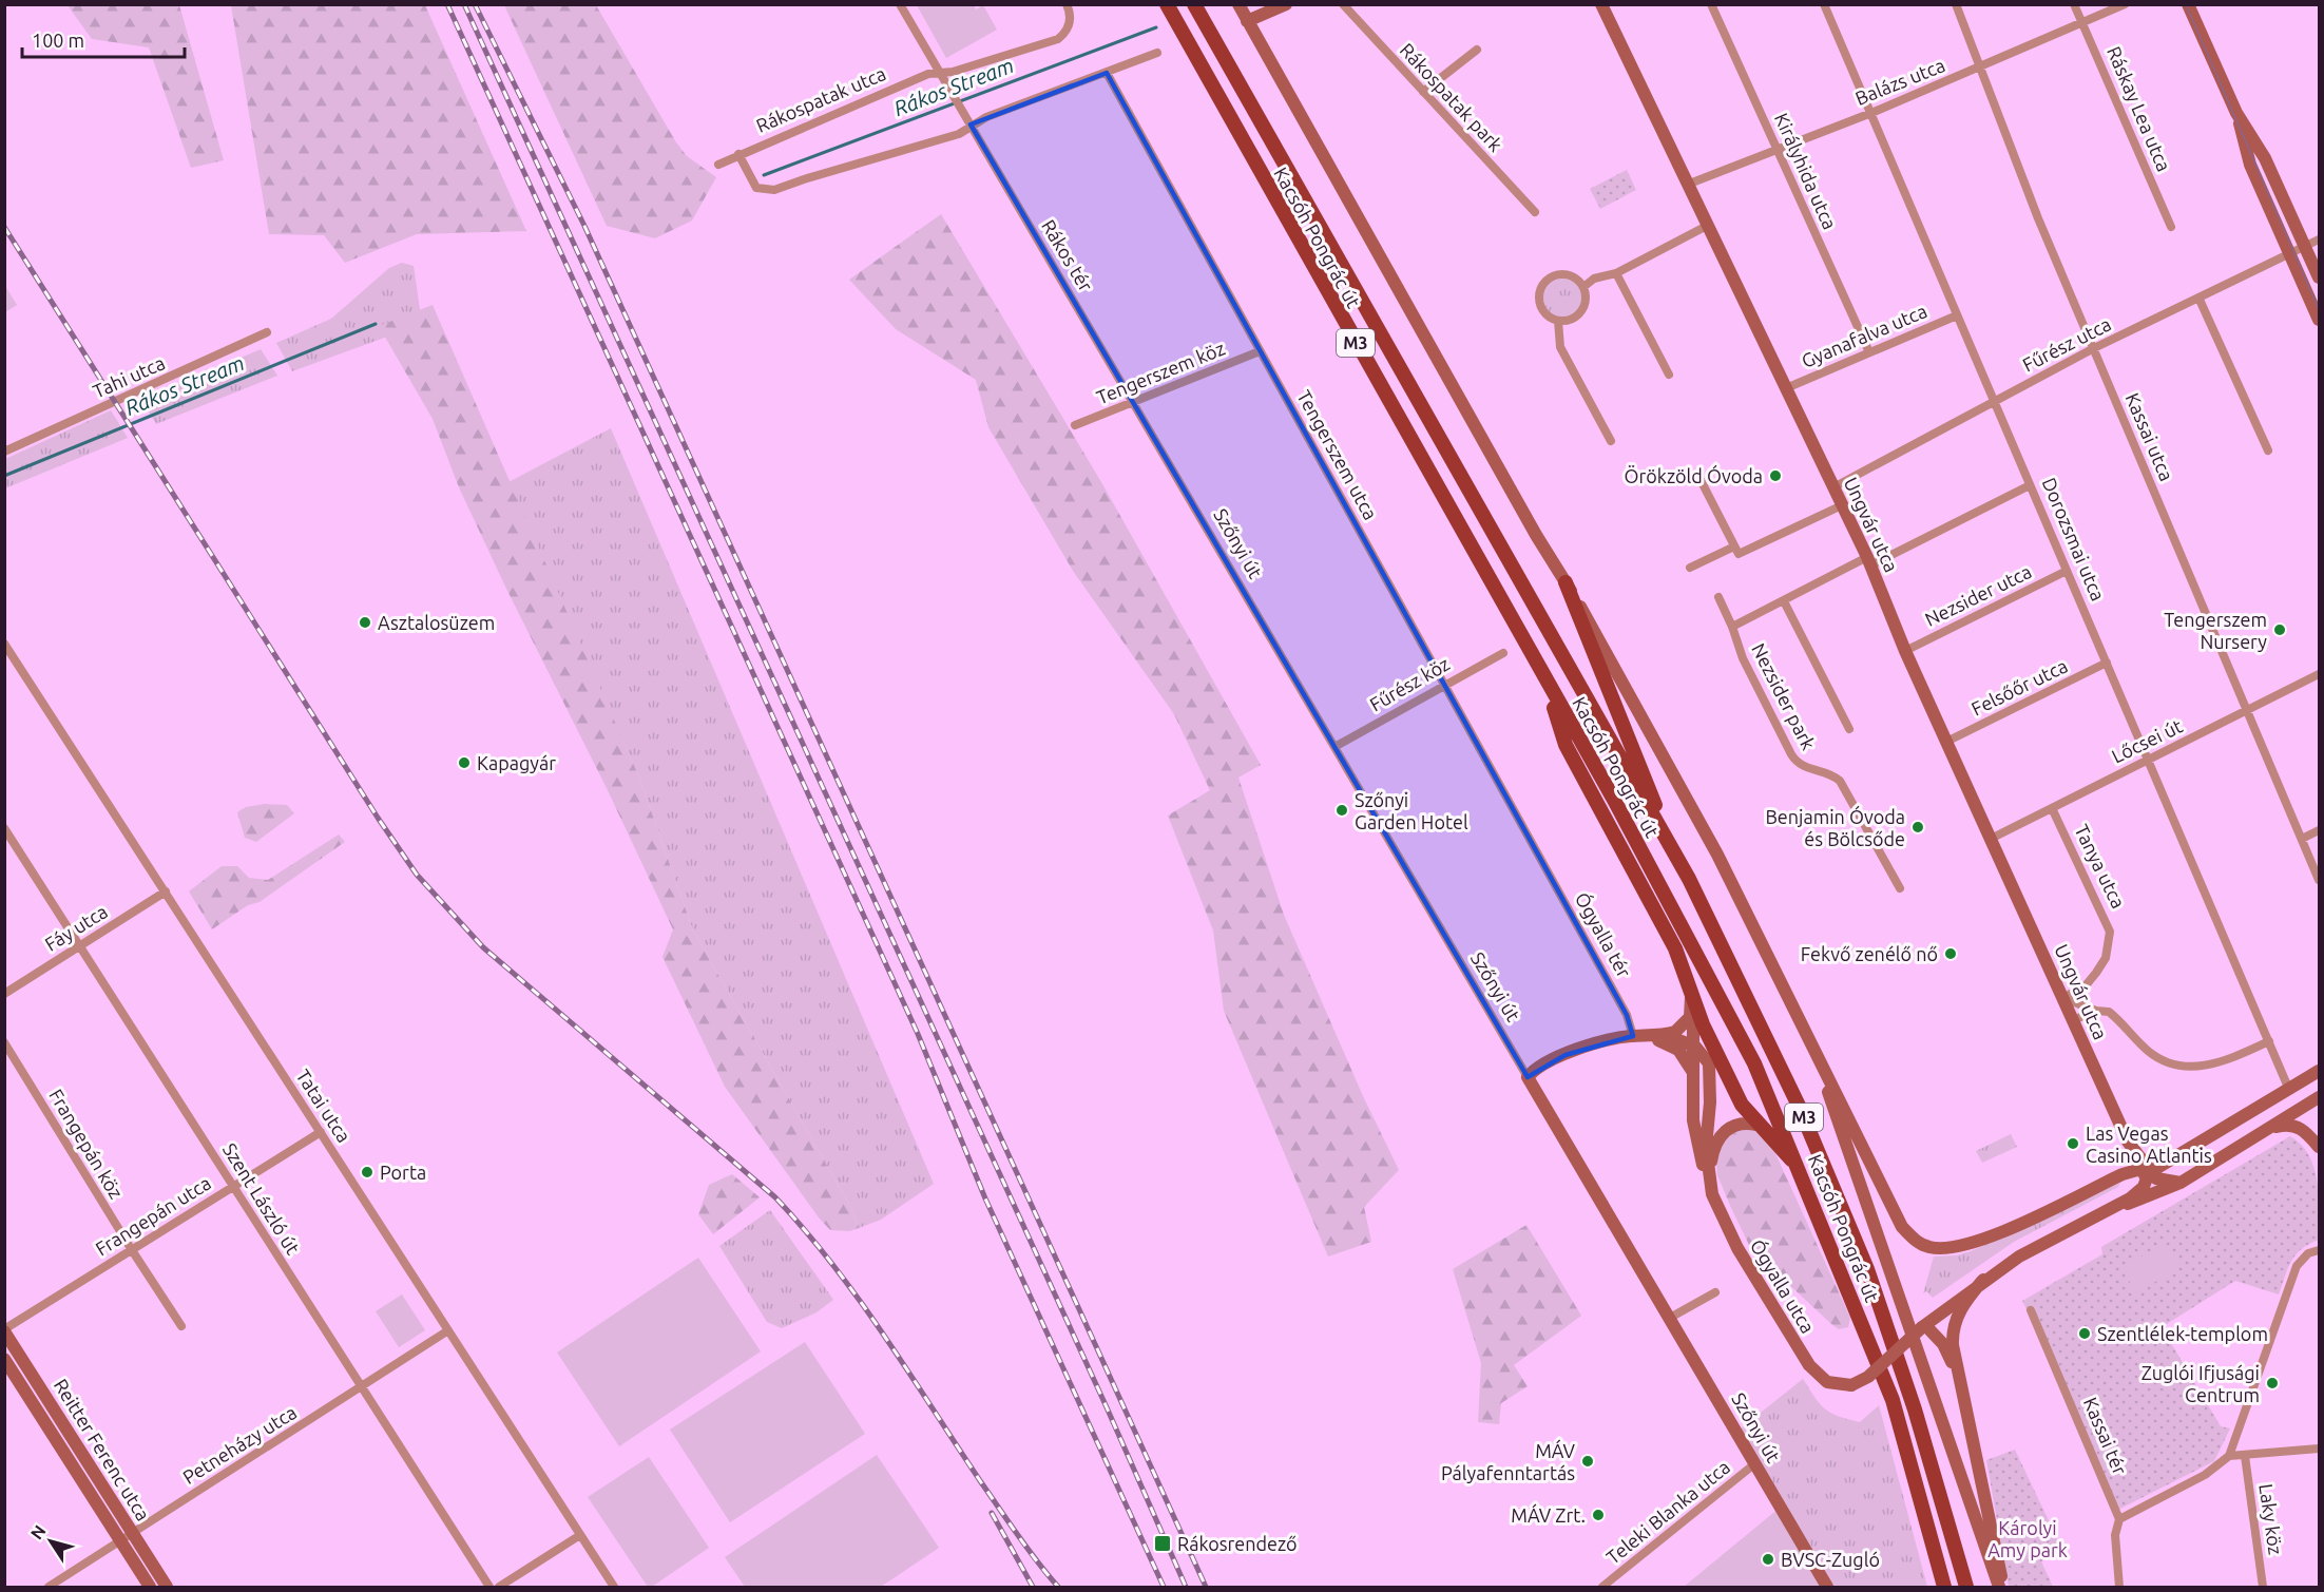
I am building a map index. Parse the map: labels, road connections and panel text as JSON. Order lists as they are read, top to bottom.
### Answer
{
  "streets": {
    "main road": ["Kacsóh Pongrác út", "M3"],
    "street": [
      "Balázs utca",
      "Rákospatak park",
      "Rákospatak utca",
      "Ráskay Lea utca",
      "Királyhida utca",
      "Rákos tér",
      "Gyanafalva utca",
      "Fűrész utca",
      "Tengerszem köz",
      "Tahi utca",
      "Kassai utca",
      "Tengerszem utca",
      "Ungvár utca",
      "Dorozsmai utca",
      "Szőnyi út",
      "Nezsider utca",
      "Fűrész köz",
      "Felsőőr utca",
      "Nezsider park",
      "Lőcsei út",
      "Tanya utca",
      "Fáy utca",
      "Ógyalla tér",
      "Tatai utca",
      "Frangepán köz",
      "Szent László út",
      "Frangepán utca",
      "Ógyalla utca",
      "Kassai tér",
      "Petneházy utca",
      "Reitter Ferenc utca",
      "Teleki Blanka utca",
      "Laky köz"
    ]
  },
  "crossings": [
    ["Balázs utca", "Ráskay Lea utca"],
    ["Balázs utca", "Királyhida utca"],
    ["Balázs utca", "Kassai utca"],
    ["Balázs utca", "Ungvár utca"],
    ["Balázs utca", "Dorozsmai utca"],
    ["Rákospatak utca", "Rákos tér"],
    ["Királyhida utca", "Gyanafalva utca"],
    ["Kacsóh Pongrác út", "Ungvár utca"],
    ["Rákos tér", "Tengerszem köz"],
    ["Rákos tér", "Szőnyi út"],
    ["Gyanafalva utca", "Ungvár utca"],
    ["Gyanafalva utca", "Dorozsmai utca"],
    ["Fűrész utca", "Kassai utca"],
    ["Fűrész utca", "Ungvár utca"],
    ["Fűrész utca", "Dorozsmai utca"],
    ["Tengerszem köz", "Tengerszem utca"],
    ["Tengerszem köz", "Szőnyi út"],
    ["Kassai utca", "Lőcsei út"],
    ["Tengerszem utca", "Fűrész köz"],
    ["Tengerszem utca", "Ógyalla tér"],
    ["Ungvár utca", "Nezsider utca"],
    ["Ungvár utca", "Felsőőr utca"],
    ["Ungvár utca", "Nezsider park"],
    ["Ungvár utca", "Lőcsei út"],
    ["Ungvár utca", "Tanya utca"],
    ["Dorozsmai utca", "Nezsider utca"],
    ["Dorozsmai utca", "Felsőőr utca"],
    ["Dorozsmai utca", "Nezsider park"],
    ["Dorozsmai utca", "Lőcsei út"],
    ["Szőnyi út", "Fűrész köz"],
    ["Szőnyi út", "Teleki Blanka utca"],
    ["Lőcsei út", "Tanya utca"],
    ["Fáy utca", "Tatai utca"],
    ["Fáy utca", "Szent László út"],
    ["Tatai utca", "Frangepán utca"],
    ["Tatai utca", "Petneházy utca"],
    ["Frangepán köz", "Frangepán utca"],
    ["Szent László út", "Frangepán utca"],
    ["Szent László út", "Petneházy utca"],
    ["Frangepán utca", "Reitter Ferenc utca"],
    ["Petneházy utca", "Reitter Ferenc utca"]
  ],
  "water": ["Rákos Stream"],
  "parks": ["Károlyi Amy park"],
  "places": {
    "other": [
      "Örökzöld Óvoda",
      "Asztalosüzem",
      "Tengerszem Nursery",
      "Kapagyár",
      "Szőnyi Garden Hotel",
      "Benjamin Óvoda és Bölcsőde",
      "Fekvő zenélő nő",
      "Las Vegas Casino Atlantis",
      "Porta",
      "Szentlélek-templom",
      "Zuglói Ifjusági Centrum",
      "MÁV Pályafenntartás",
      "MÁV Zrt.",
      "BVSC-Zugló"
    ],
    "transit": ["Rákosrendező"]
  },
  "scale_bar": "100 m",
  "north": "top left"
}
